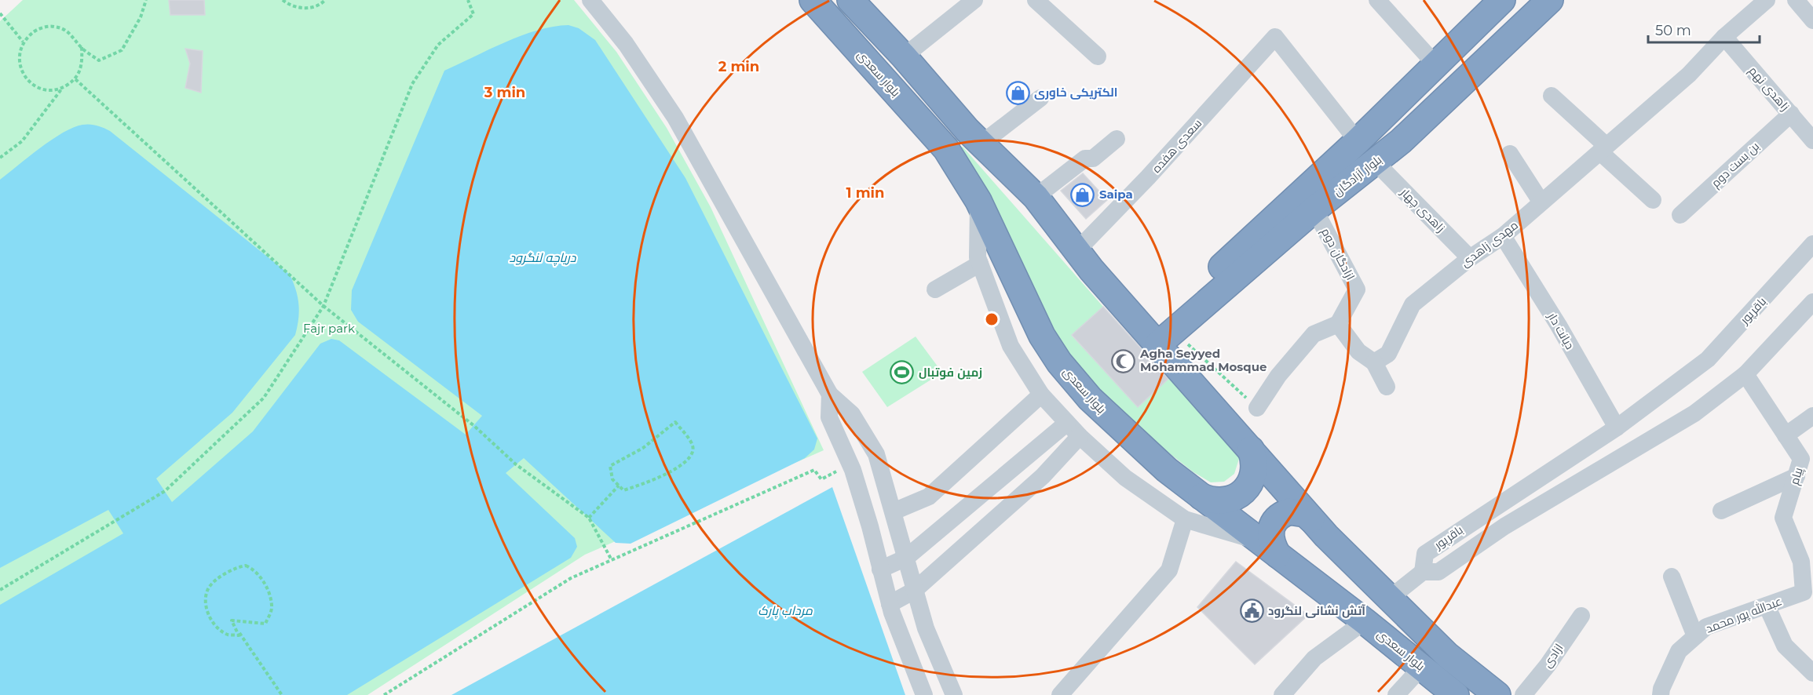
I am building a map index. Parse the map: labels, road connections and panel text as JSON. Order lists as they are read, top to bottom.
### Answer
{
  "streets": {
    "highway": ["بلوار سعدی", "بلوار آزادگان"],
    "street": [
      "زاهدی نهم",
      "سعدی هفده",
      "بن بست دوم",
      "زاهدی چهار",
      "مهدی زاهدی",
      "ازادگان دوم",
      "باقرپور",
      "دیانت دار",
      "پیام",
      "عبدالله پور محمد",
      "ازادی"
    ]
  },
  "crossings": [
    ["زاهدی نهم", "بن بست دوم"],
    ["زاهدی نهم", "مهدی زاهدی"],
    ["سعدی هفده", "بلوار آزادگان"],
    ["بلوار آزادگان", "زاهدی چهار"],
    ["بلوار آزادگان", "ازادگان دوم"],
    ["زاهدی چهار", "مهدی زاهدی"],
    ["مهدی زاهدی", "دیانت دار"],
    ["باقرپور", "دیانت دار"],
    ["باقرپور", "پیام"],
    ["پیام", "عبدالله پور محمد"]
  ],
  "water": ["دریاچه لنگرود", "مرداب پارک"],
  "parks": ["Fajr park"],
  "places": {
    "shop": ["الکتریکی خاوری", "Saipa"],
    "mosque": ["Agha Seyyed Mohammad Mosque"],
    "sports": ["زمین فوتبال"],
    "public building": ["آتش نشانی لنگرود"]
  },
  "scale_bar": "50 m",
  "rings": ["2 min", "3 min", "1 min"]
}
